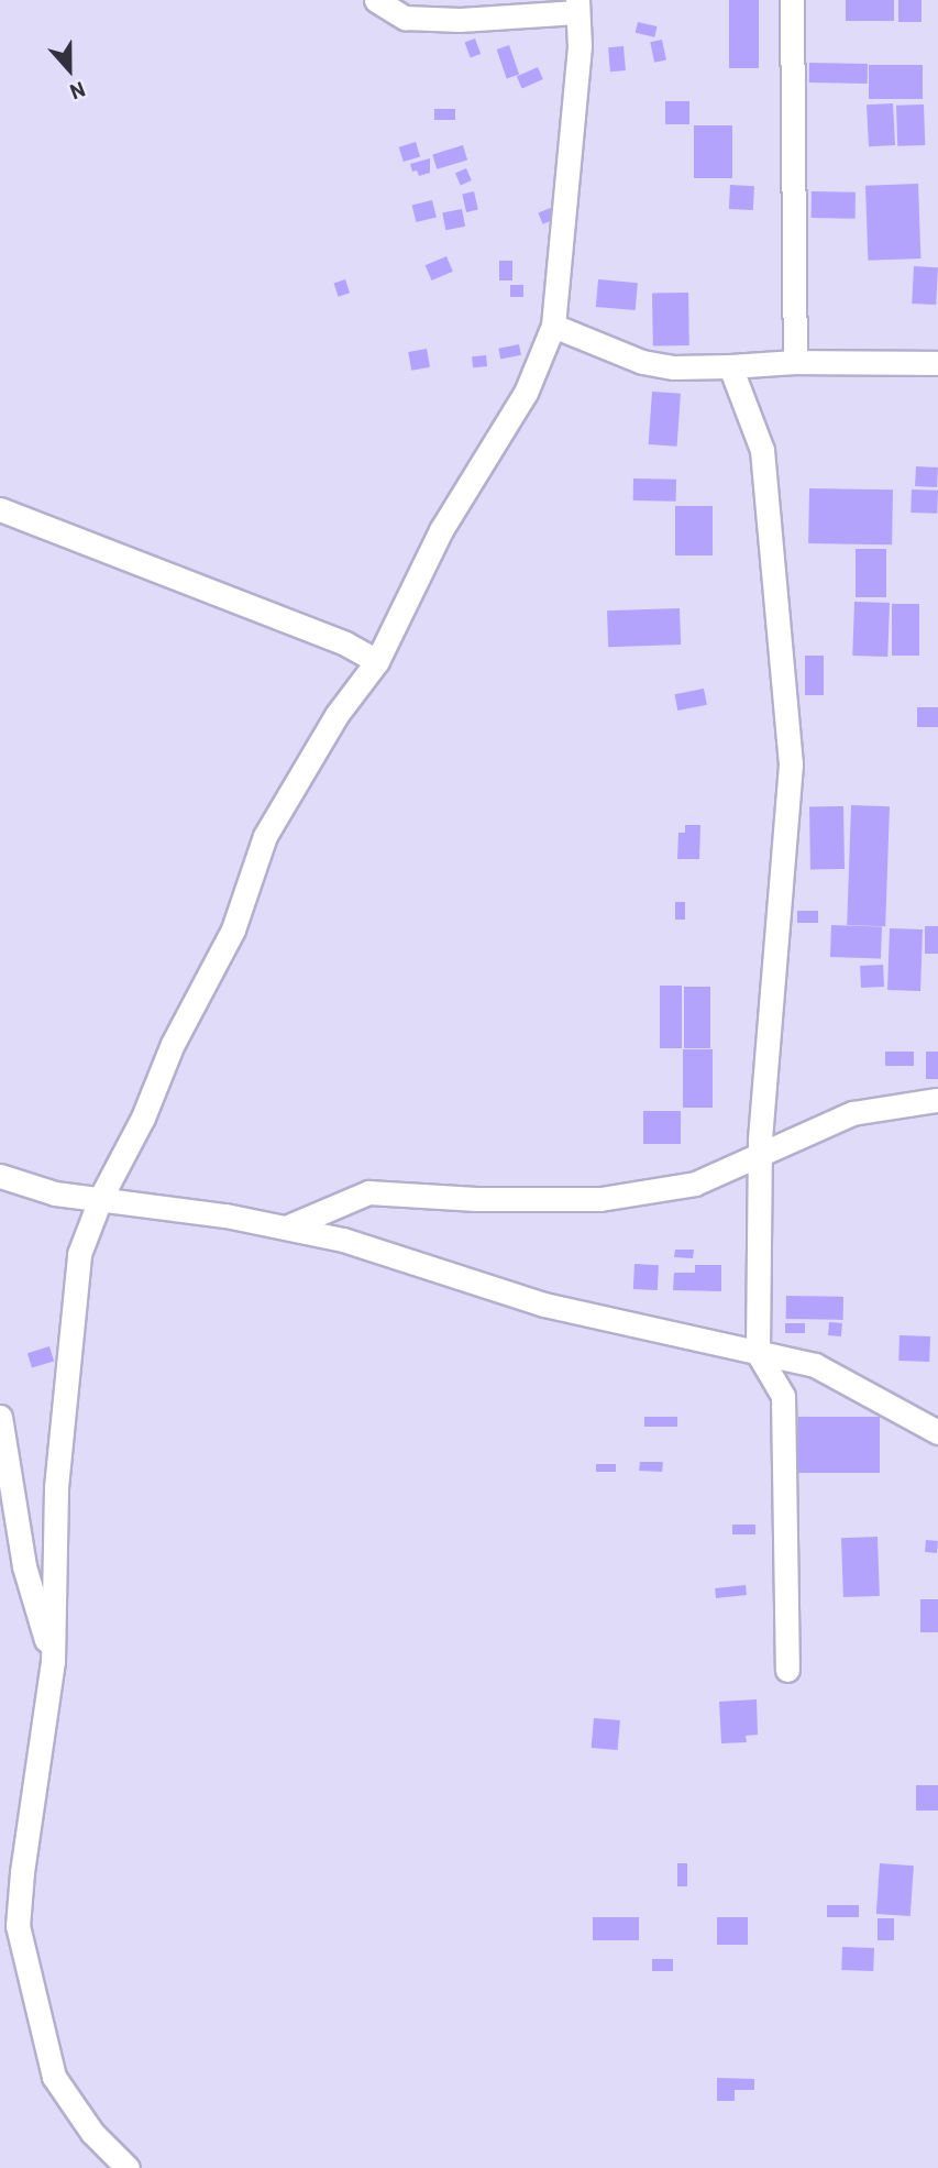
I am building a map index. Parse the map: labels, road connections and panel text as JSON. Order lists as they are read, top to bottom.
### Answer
{
  "north": "bottom"
}
